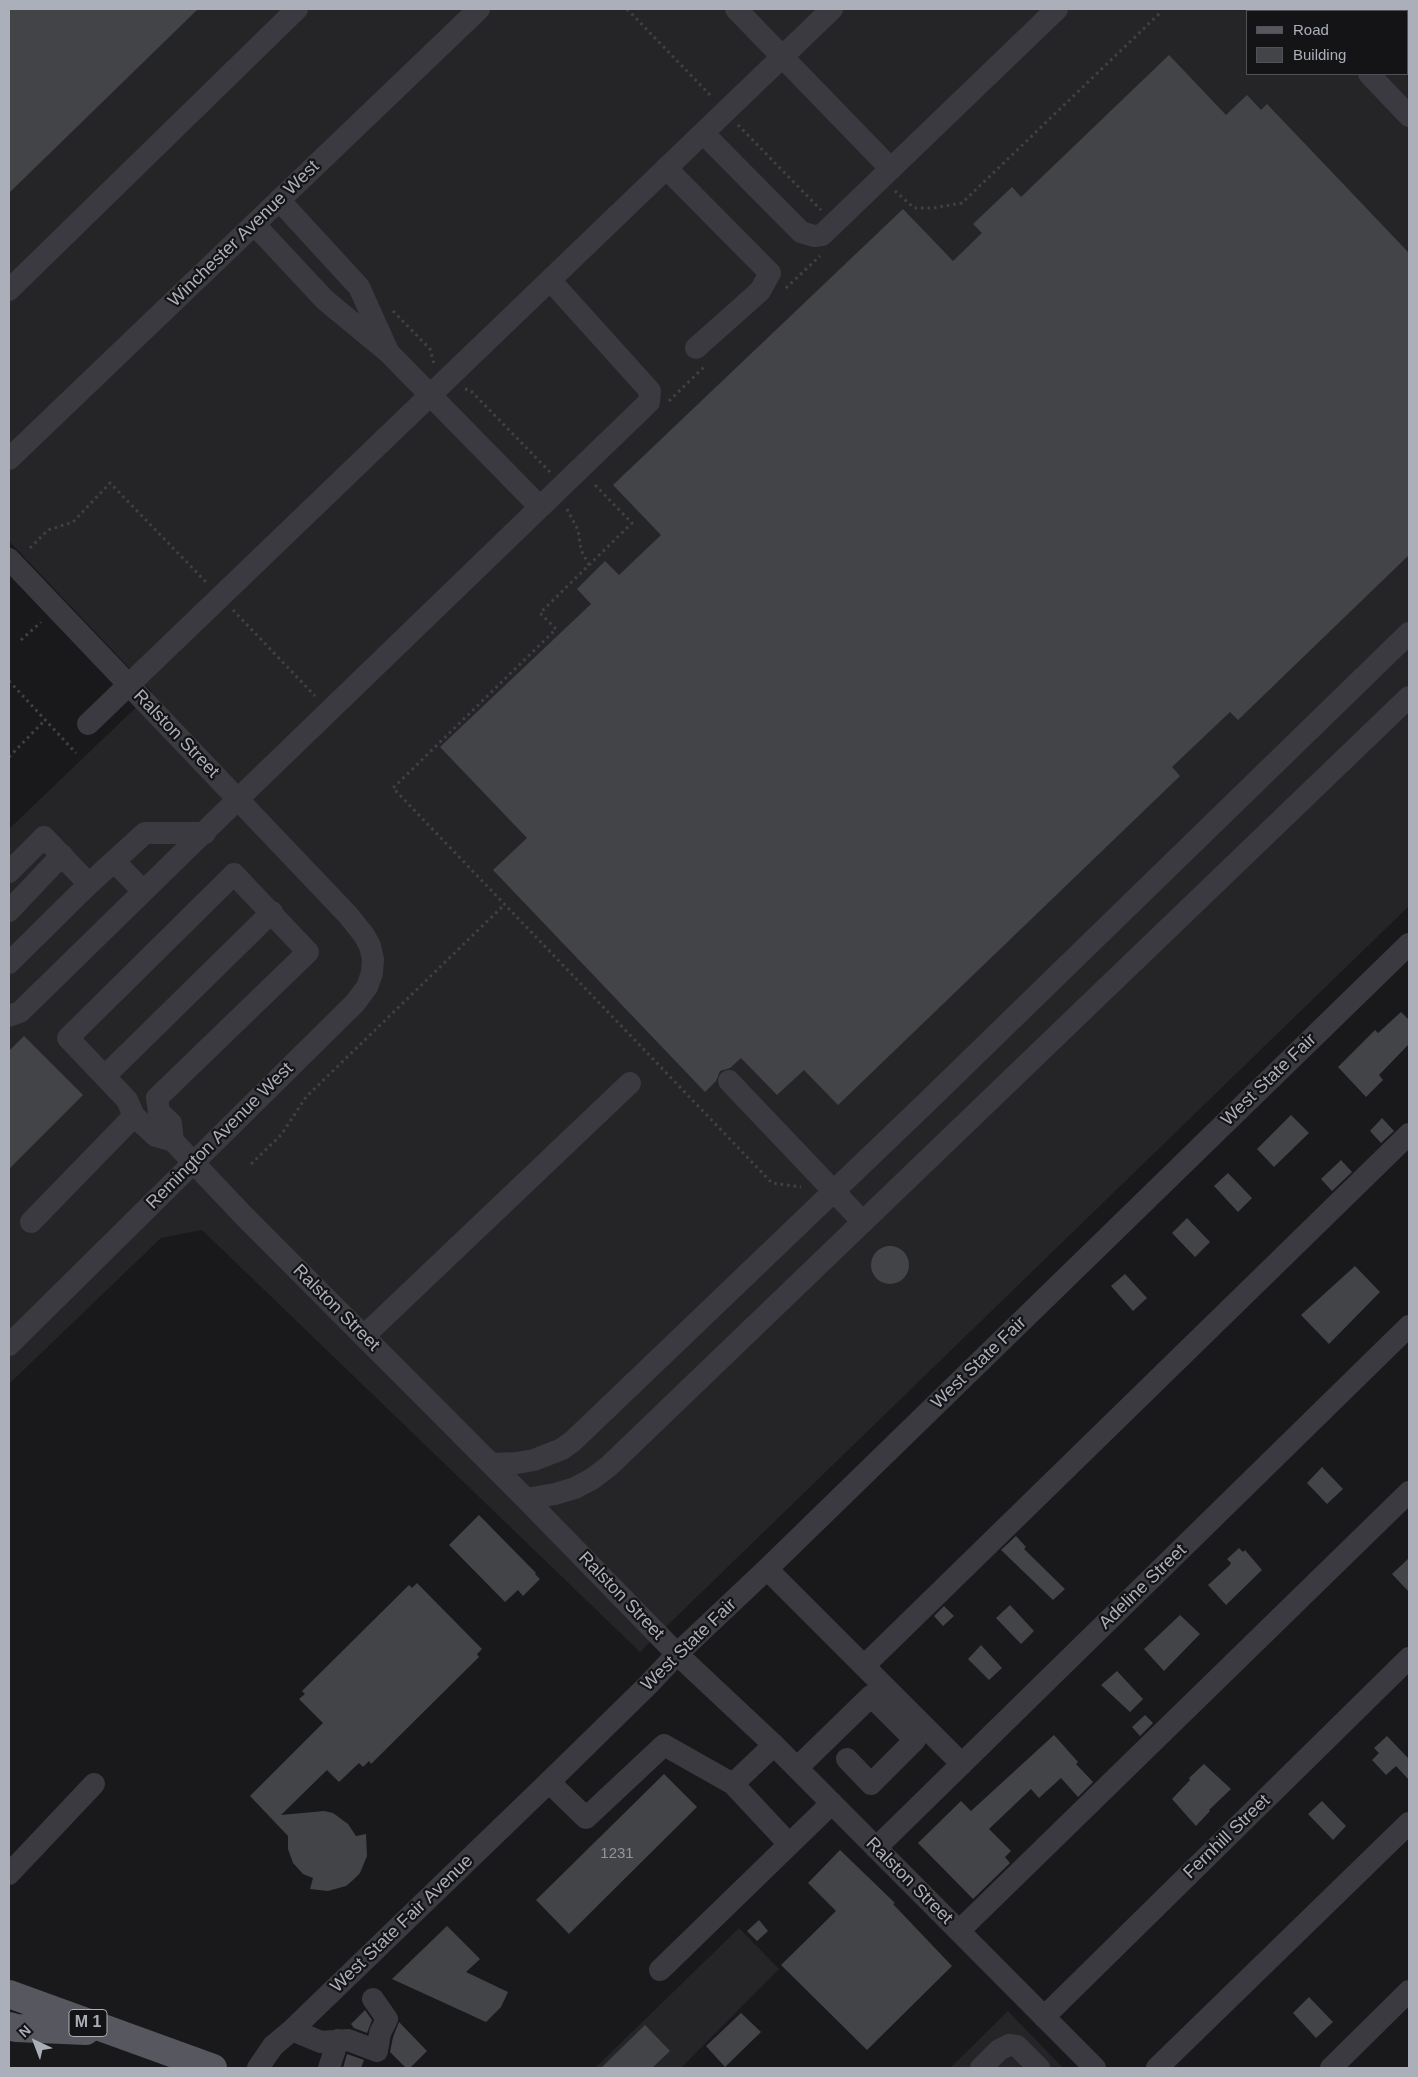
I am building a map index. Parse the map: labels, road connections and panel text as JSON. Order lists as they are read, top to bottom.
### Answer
{
  "streets": {
    "main road": ["M 1"],
    "street": [
      "Winchester Avenue West",
      "Ralston Street",
      "West State Fair",
      "Remington Avenue West",
      "Adeline Street",
      "Fernhill Street",
      "West State Fair Avenue"
    ]
  },
  "crossings": [
    ["Ralston Street", "West State Fair"],
    ["Ralston Street", "Remington Avenue West"],
    ["Ralston Street", "Adeline Street"],
    ["Ralston Street", "Fernhill Street"],
    ["West State Fair", "West State Fair Avenue"]
  ],
  "house_numbers": ["1231"],
  "legend": ["Road", "Building"],
  "north": "top left"
}
